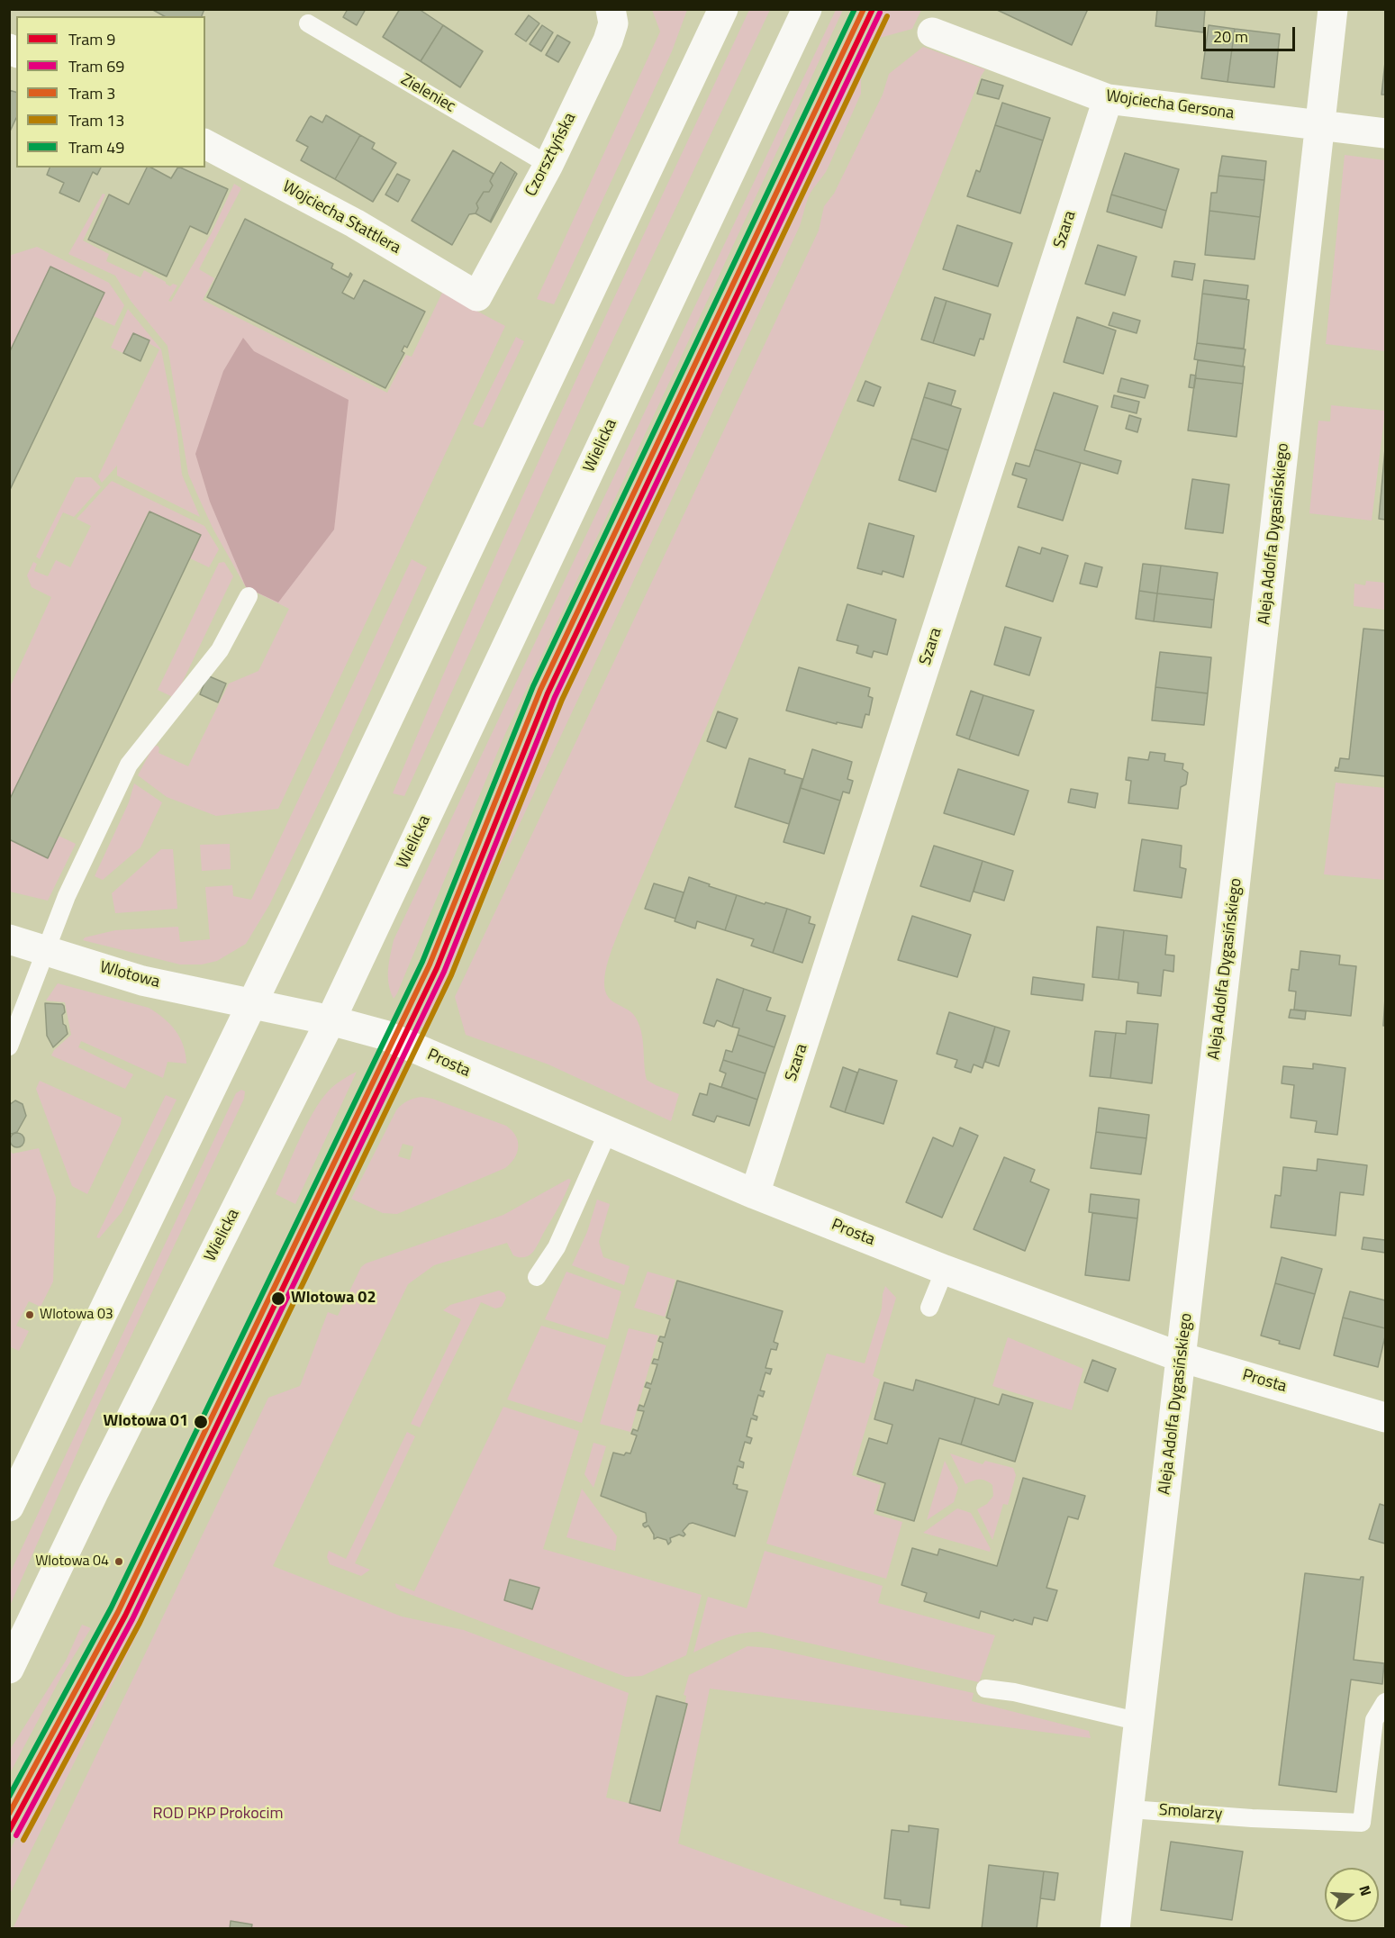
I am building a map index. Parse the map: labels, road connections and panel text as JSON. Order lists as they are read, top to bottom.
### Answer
{
  "streets": {
    "street": [
      "Wojciecha Gersona",
      "Czorsztyńska",
      "Wojciecha Stattlera",
      "Szara",
      "Wielicka",
      "Aleja Adolfa Dygasińskiego",
      "Wlotowa",
      "Prosta"
    ],
    "lane": ["Zieleniec", "Smolarzy"]
  },
  "crossings": [
    ["Zieleniec", "Czorsztyńska"],
    ["Wojciecha Gersona", "Szara"],
    ["Wojciecha Gersona", "Aleja Adolfa Dygasińskiego"],
    ["Czorsztyńska", "Wojciecha Stattlera"],
    ["Szara", "Prosta"],
    ["Wielicka", "Wlotowa"],
    ["Wielicka", "Prosta"],
    ["Aleja Adolfa Dygasińskiego", "Prosta"],
    ["Aleja Adolfa Dygasińskiego", "Smolarzy"],
    ["Wlotowa", "Prosta"]
  ],
  "parks": ["ROD PKP Prokocim"],
  "places": [
    "Wlotowa 02",
    "Wlotowa 03",
    "Wlotowa 01",
    "Wlotowa 04"
  ],
  "lines": [
    "tram line 9",
    "tram line 3",
    "tram line 49",
    "tram line 69",
    "tram line 13"
  ],
  "legend": [
    "Tram 9",
    "Tram 69",
    "Tram 3",
    "Tram 13",
    "Tram 49"
  ],
  "scale_bar": "20 m",
  "north": "right"
}
